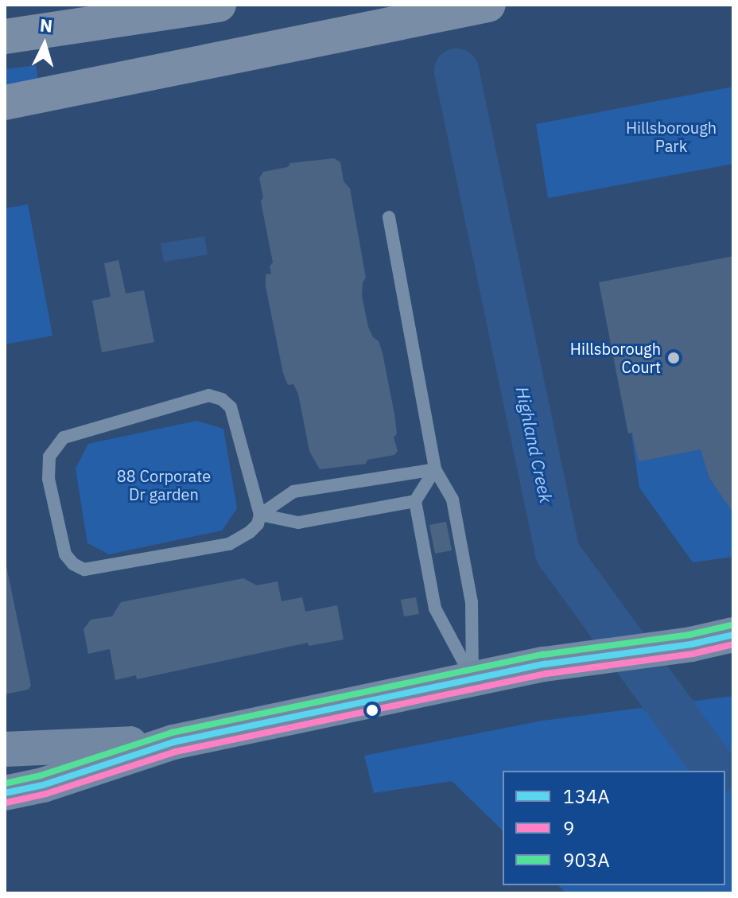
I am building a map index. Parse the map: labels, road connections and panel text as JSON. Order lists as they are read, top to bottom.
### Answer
{
  "water": ["Highland Creek"],
  "parks": ["Hillsborough Park", "88 Corporate Dr garden"],
  "places": ["Hillsborough Court"],
  "lines": ["transit line 903A", "transit line 134A", "transit line 9"],
  "legend": ["134A", "9", "903A"],
  "north": "top"
}
